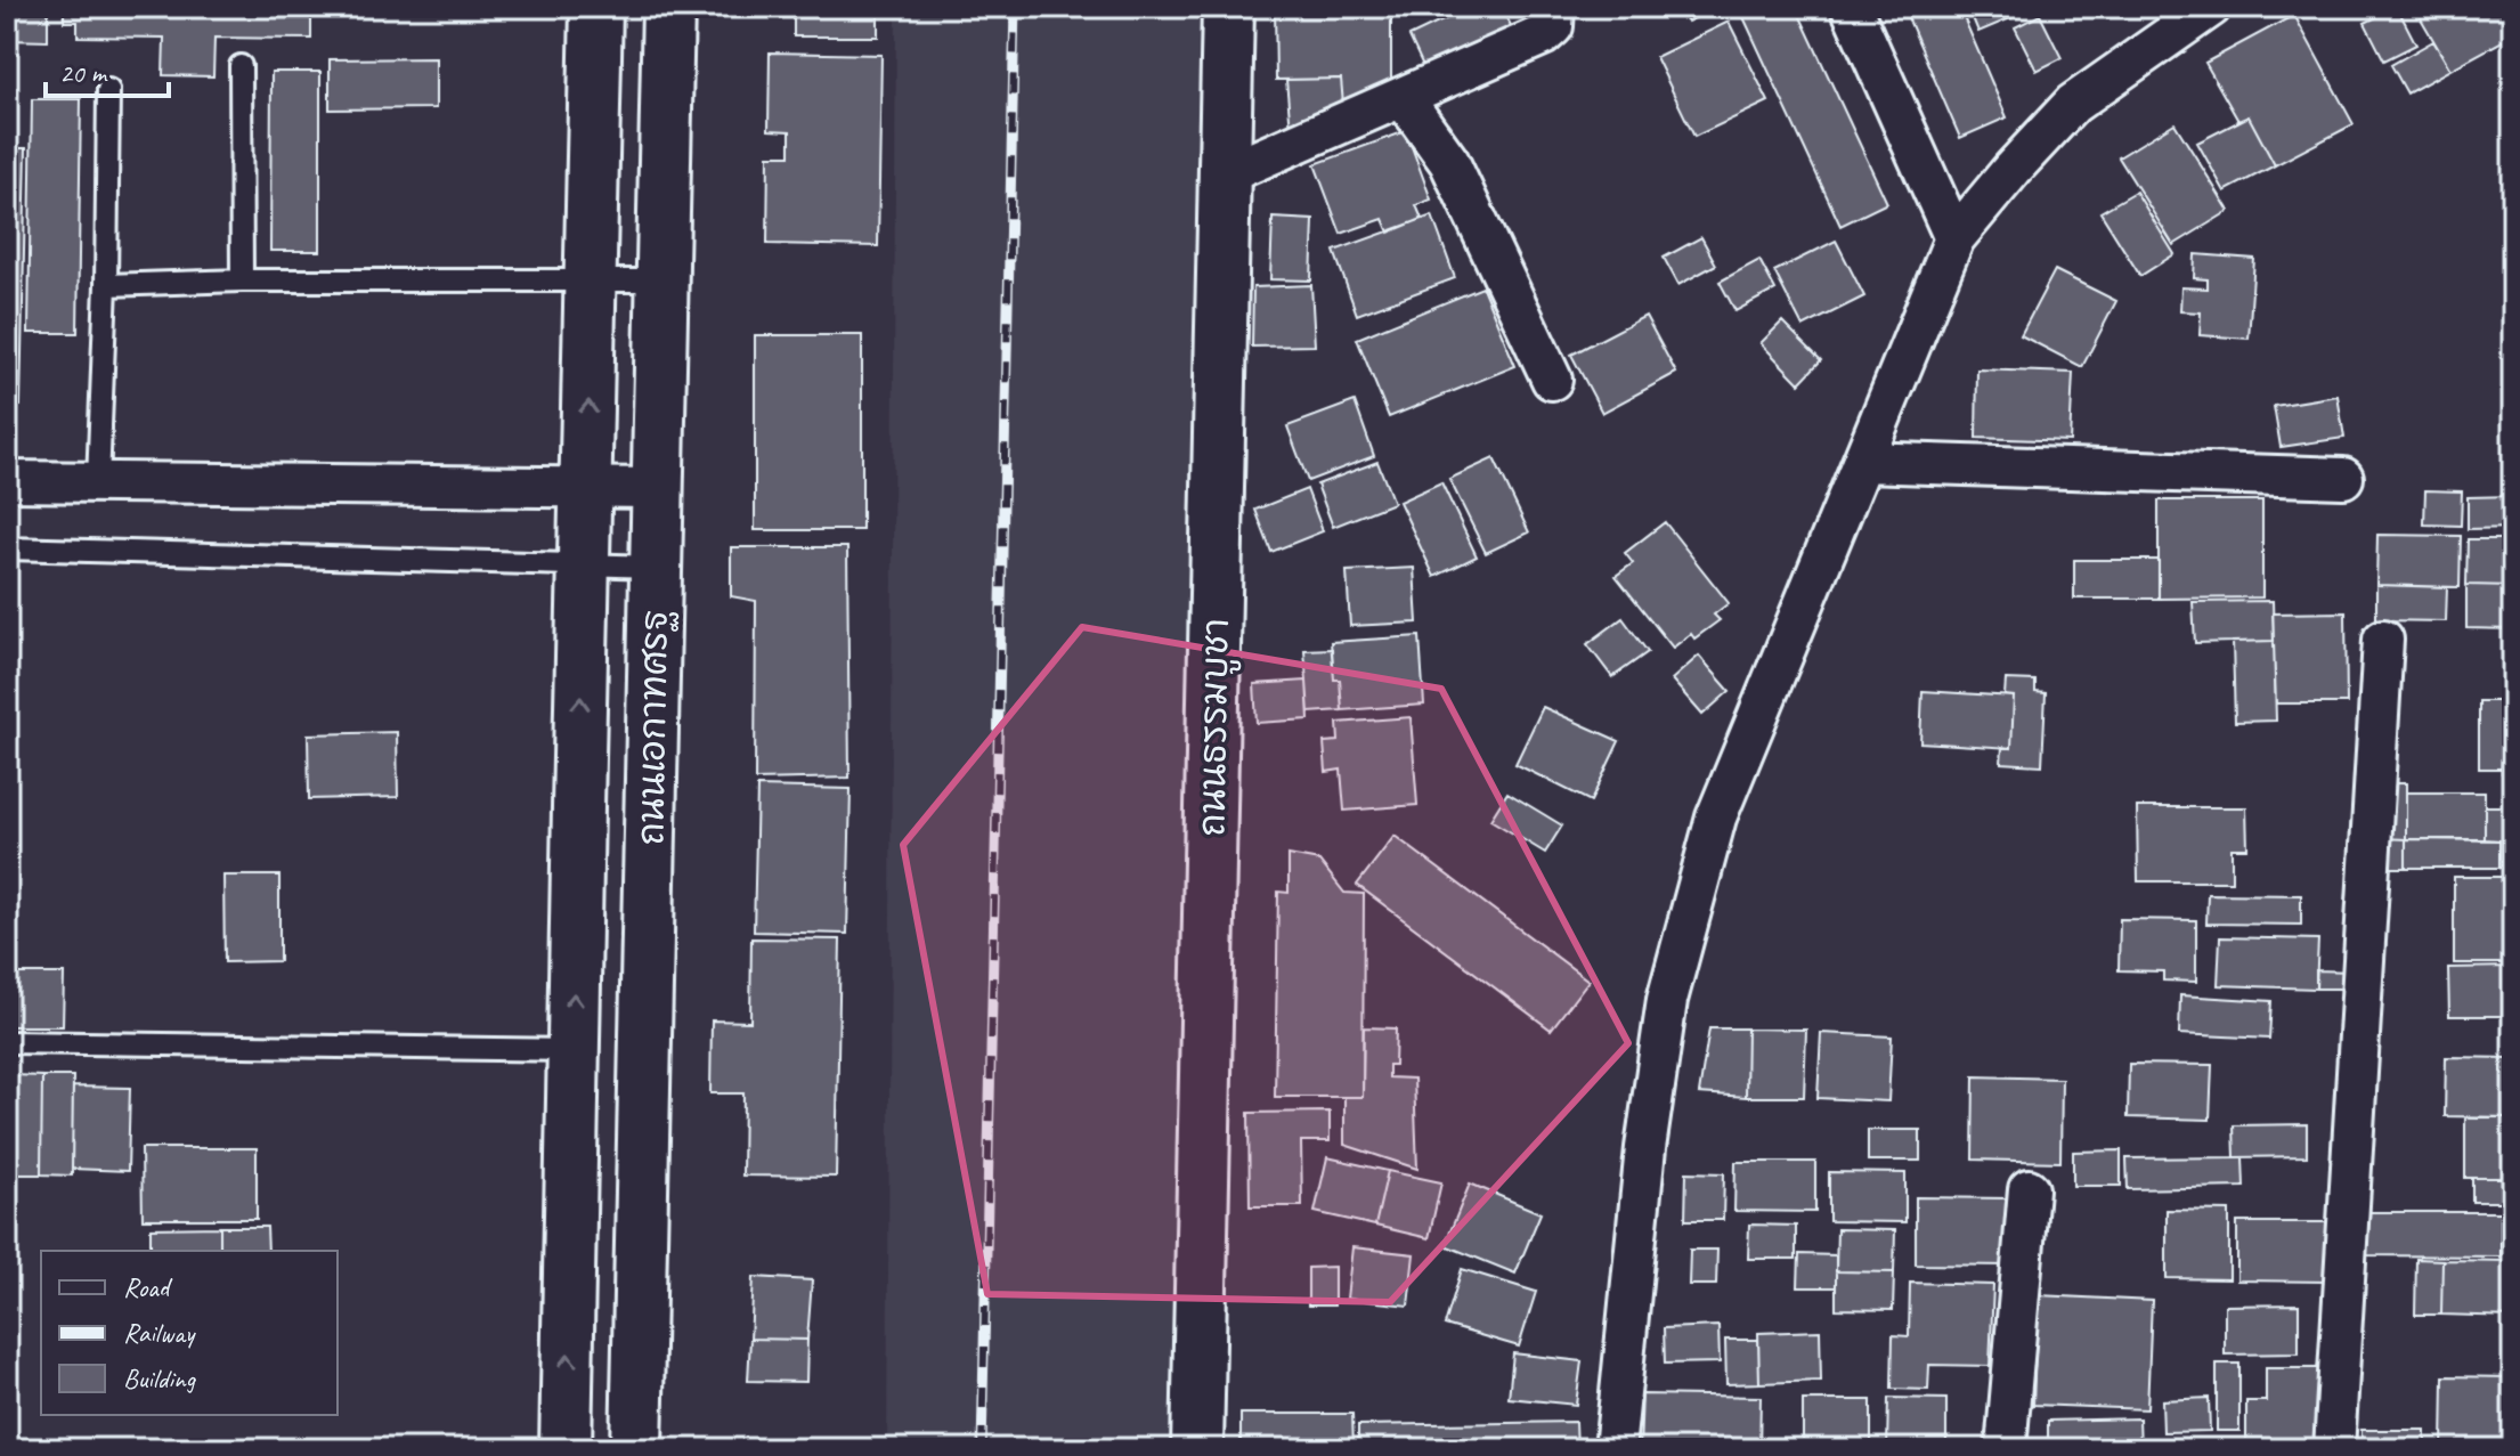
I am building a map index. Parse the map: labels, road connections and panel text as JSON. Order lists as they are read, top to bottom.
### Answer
{
  "streets": {
    "main road": ["ถนนเอกาทศรฐ", "ถนนธรรมบูชา"]
  },
  "legend": ["Road", "Railway", "Building"],
  "scale_bar": "20 m"
}
